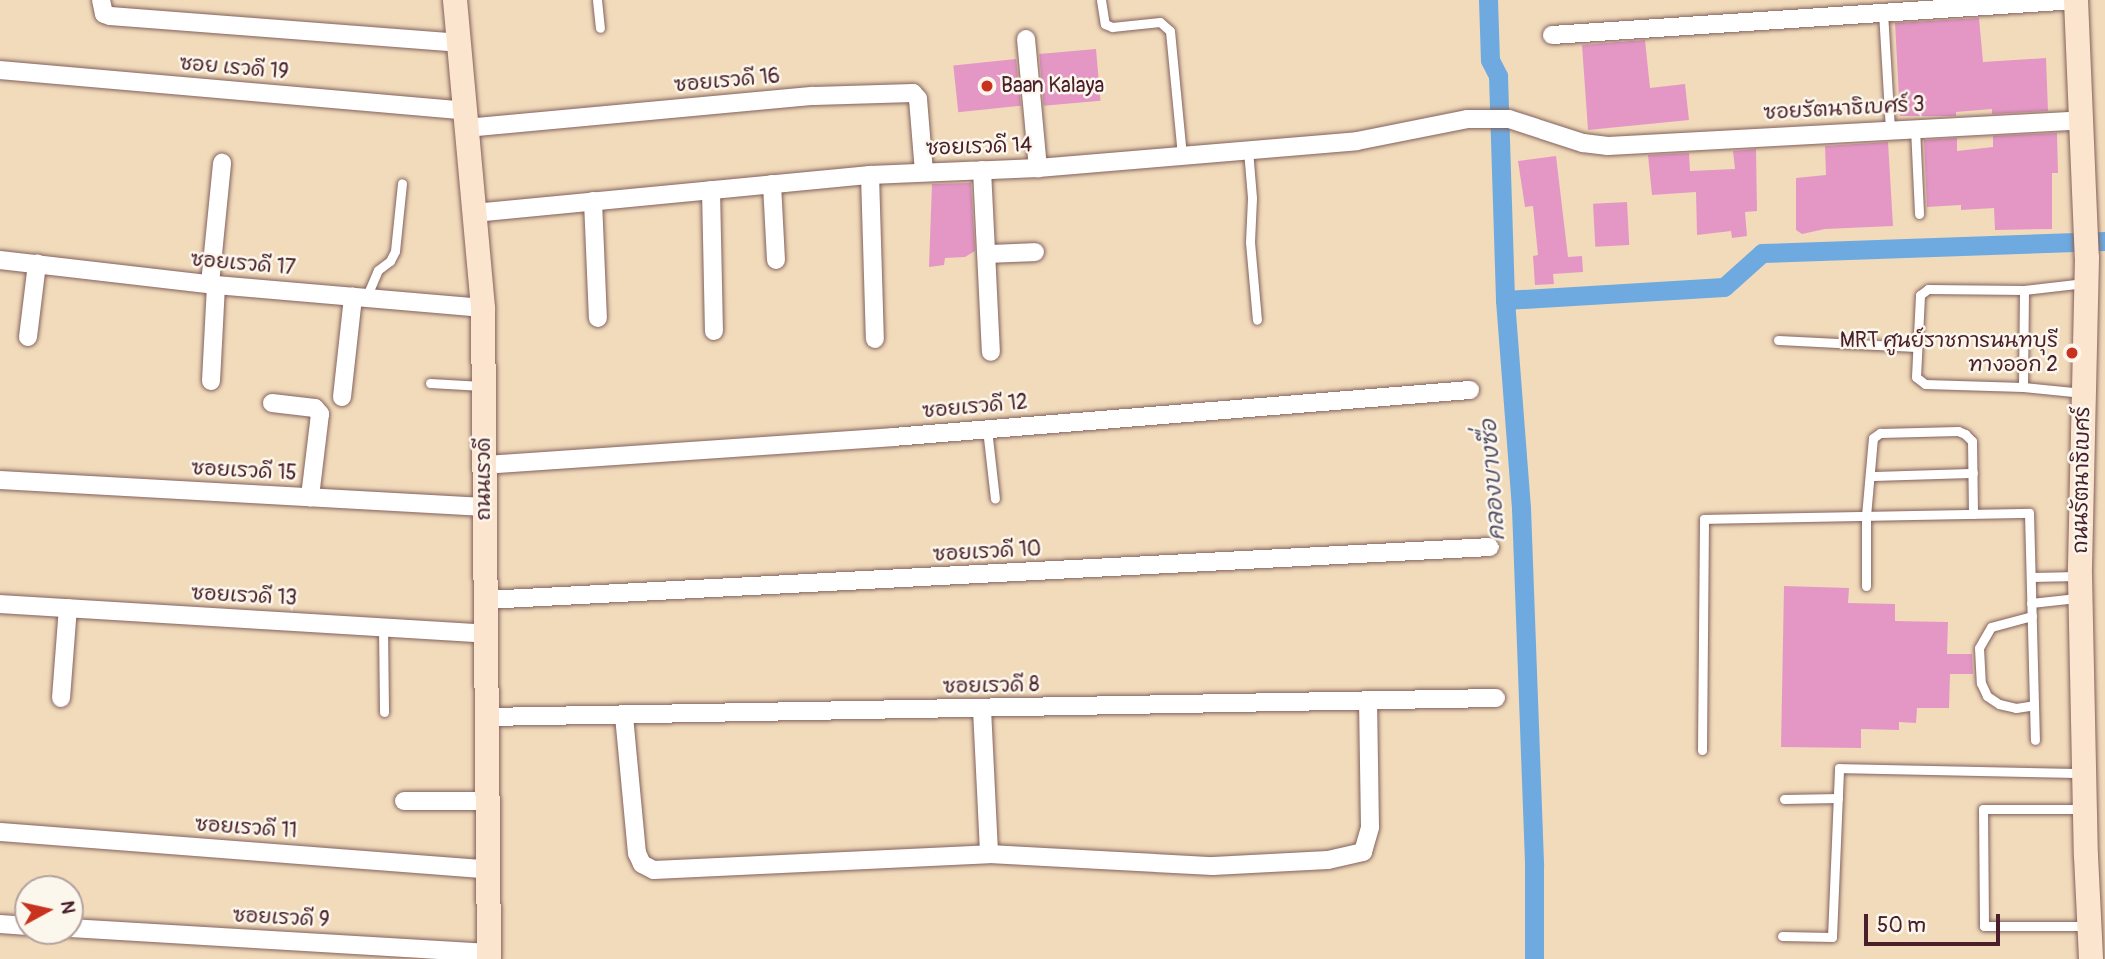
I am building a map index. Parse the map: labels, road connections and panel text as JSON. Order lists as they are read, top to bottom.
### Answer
{
  "streets": {
    "main road": ["ถนนเรวดี", "ถนนรัตนาธิเบศร์"],
    "street": [
      "ซอย เรวดี 19",
      "ซอยเรวดี 16",
      "ซอยรัตนาธิเบศร์ 3",
      "ซอยเรวดี 14",
      "ซอยเรวดี 17",
      "ซอยเรวดี 12",
      "ซอยเรวดี 15",
      "ซอยเรวดี 10",
      "ซอยเรวดี 13",
      "ซอยเรวดี 8",
      "ซอยเรวดี 11",
      "ซอยเรวดี 9"
    ]
  },
  "crossings": [
    ["ซอย เรวดี 19", "ซอยเรวดี 16"],
    ["ซอย เรวดี 19", "ถนนเรวดี"],
    ["ซอยเรวดี 16", "ซอยเรวดี 14"],
    ["ซอยเรวดี 16", "ถนนเรวดี"],
    ["ซอยรัตนาธิเบศร์ 3", "ซอยเรวดี 14"],
    ["ซอยรัตนาธิเบศร์ 3", "ถนนรัตนาธิเบศร์"],
    ["ซอยเรวดี 14", "ถนนเรวดี"],
    ["ซอยเรวดี 17", "ถนนเรวดี"],
    ["ซอยเรวดี 12", "ถนนเรวดี"],
    ["ซอยเรวดี 15", "ถนนเรวดี"],
    ["ถนนเรวดี", "ซอยเรวดี 10"],
    ["ถนนเรวดี", "ซอยเรวดี 13"],
    ["ถนนเรวดี", "ซอยเรวดี 8"],
    ["ถนนเรวดี", "ซอยเรวดี 11"],
    ["ถนนเรวดี", "ซอยเรวดี 9"]
  ],
  "water": ["คลองบางซื่อ"],
  "places": ["Baan Kalaya", "MRT ศูนย์ราชการนนทบุรี ทางออก 2"],
  "scale_bar": "50 m",
  "north": "right"
}
